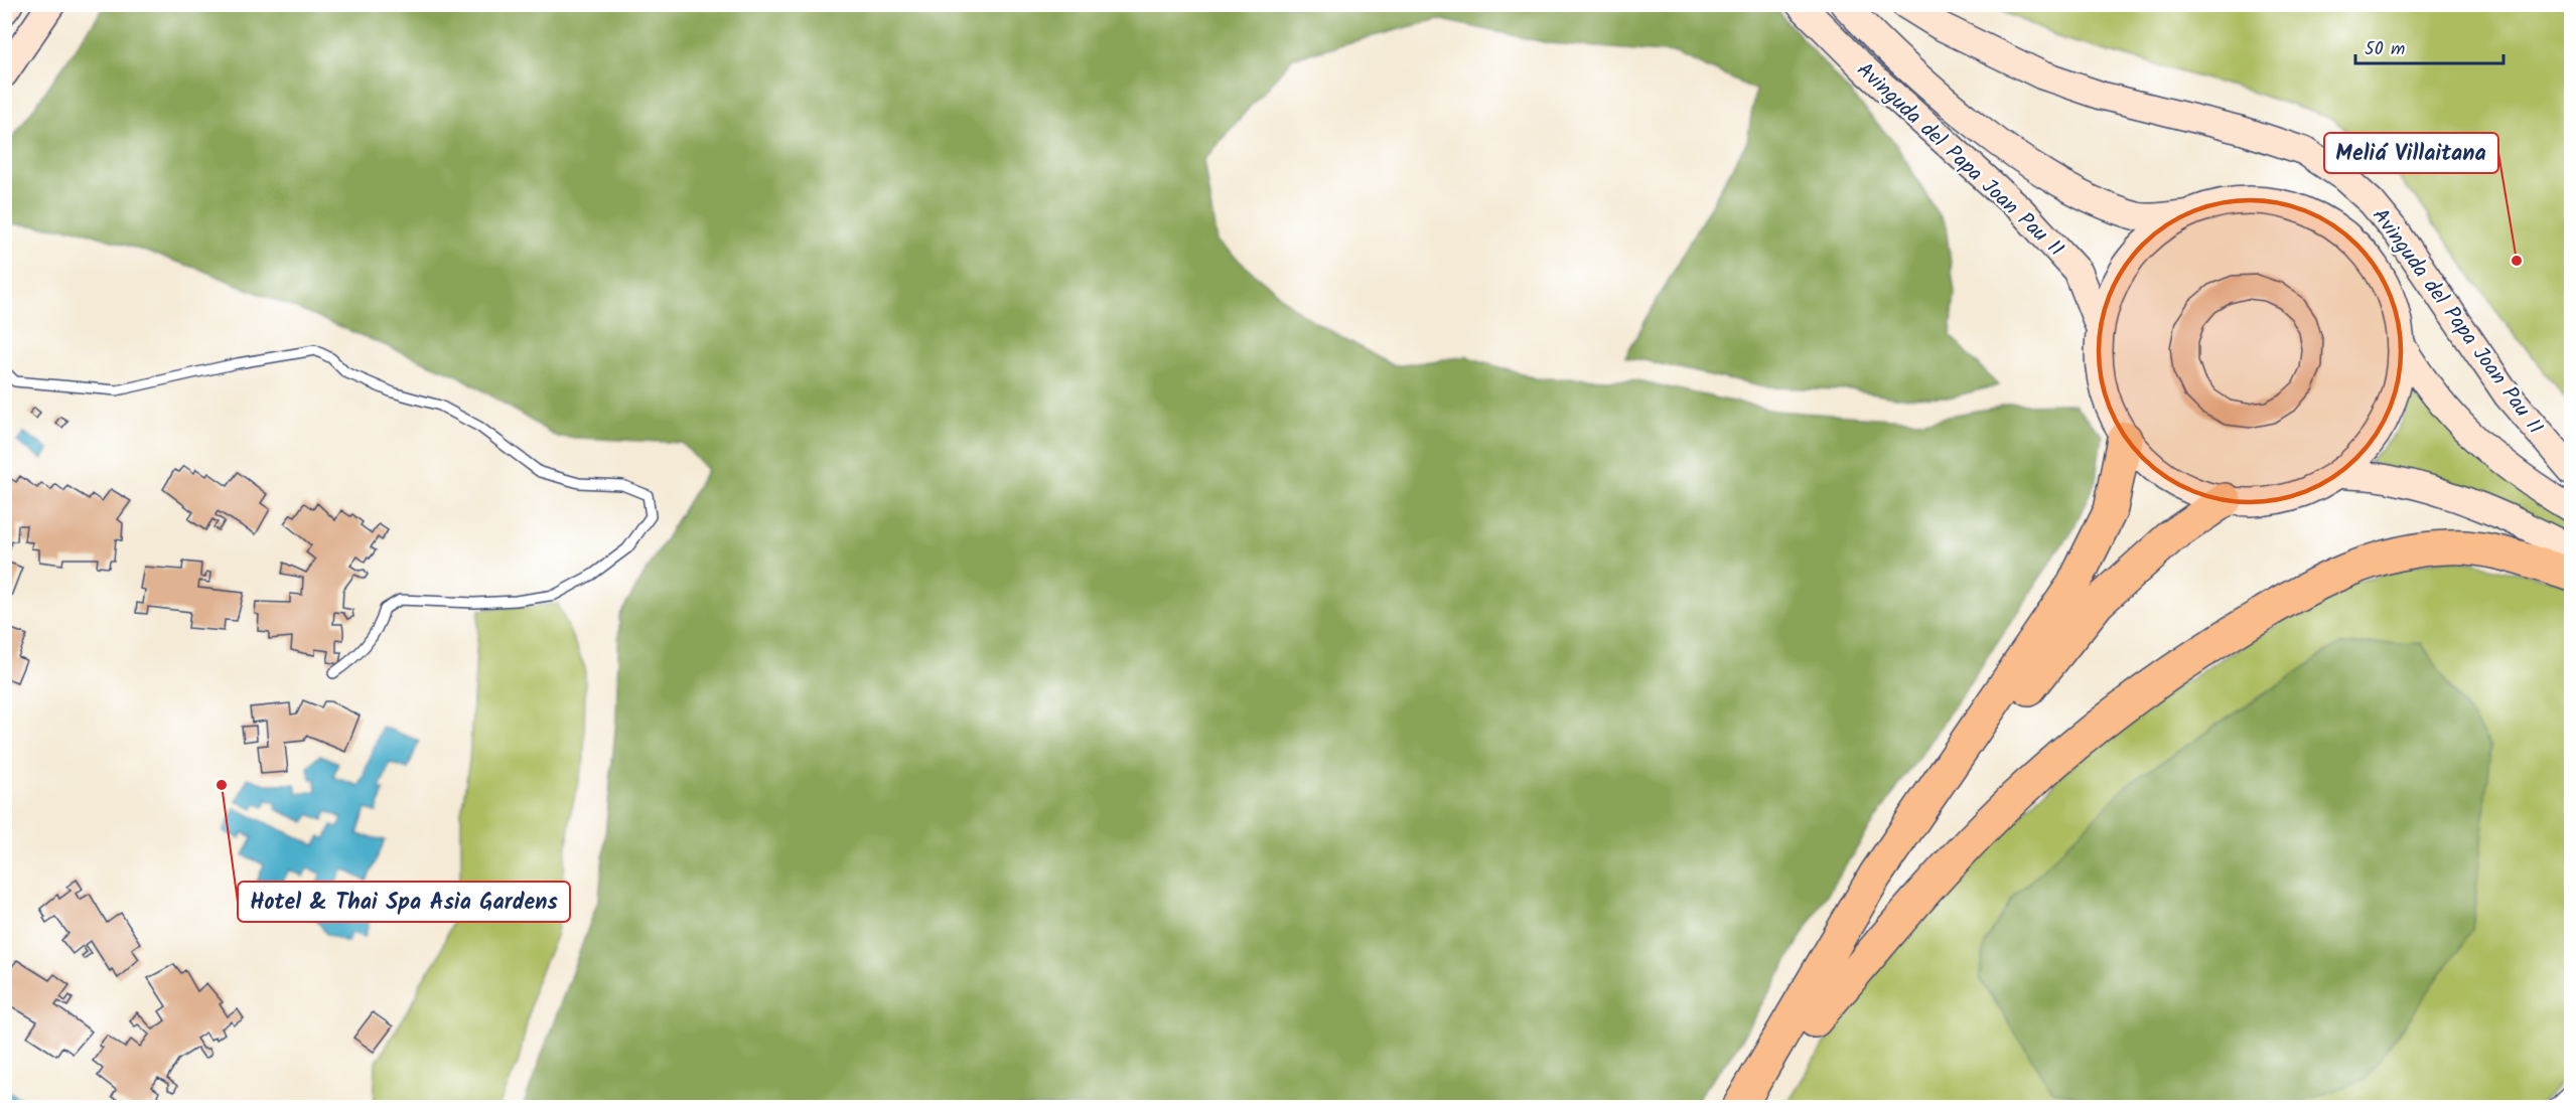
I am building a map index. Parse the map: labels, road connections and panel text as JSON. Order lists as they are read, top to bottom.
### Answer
{
  "streets": {
    "main road": ["Avinguda del Papa Joan Pau II"]
  },
  "places": ["Meliá Villaitana", "Hotel & Thai Spa Asia Gardens"],
  "scale_bar": "50 m"
}
